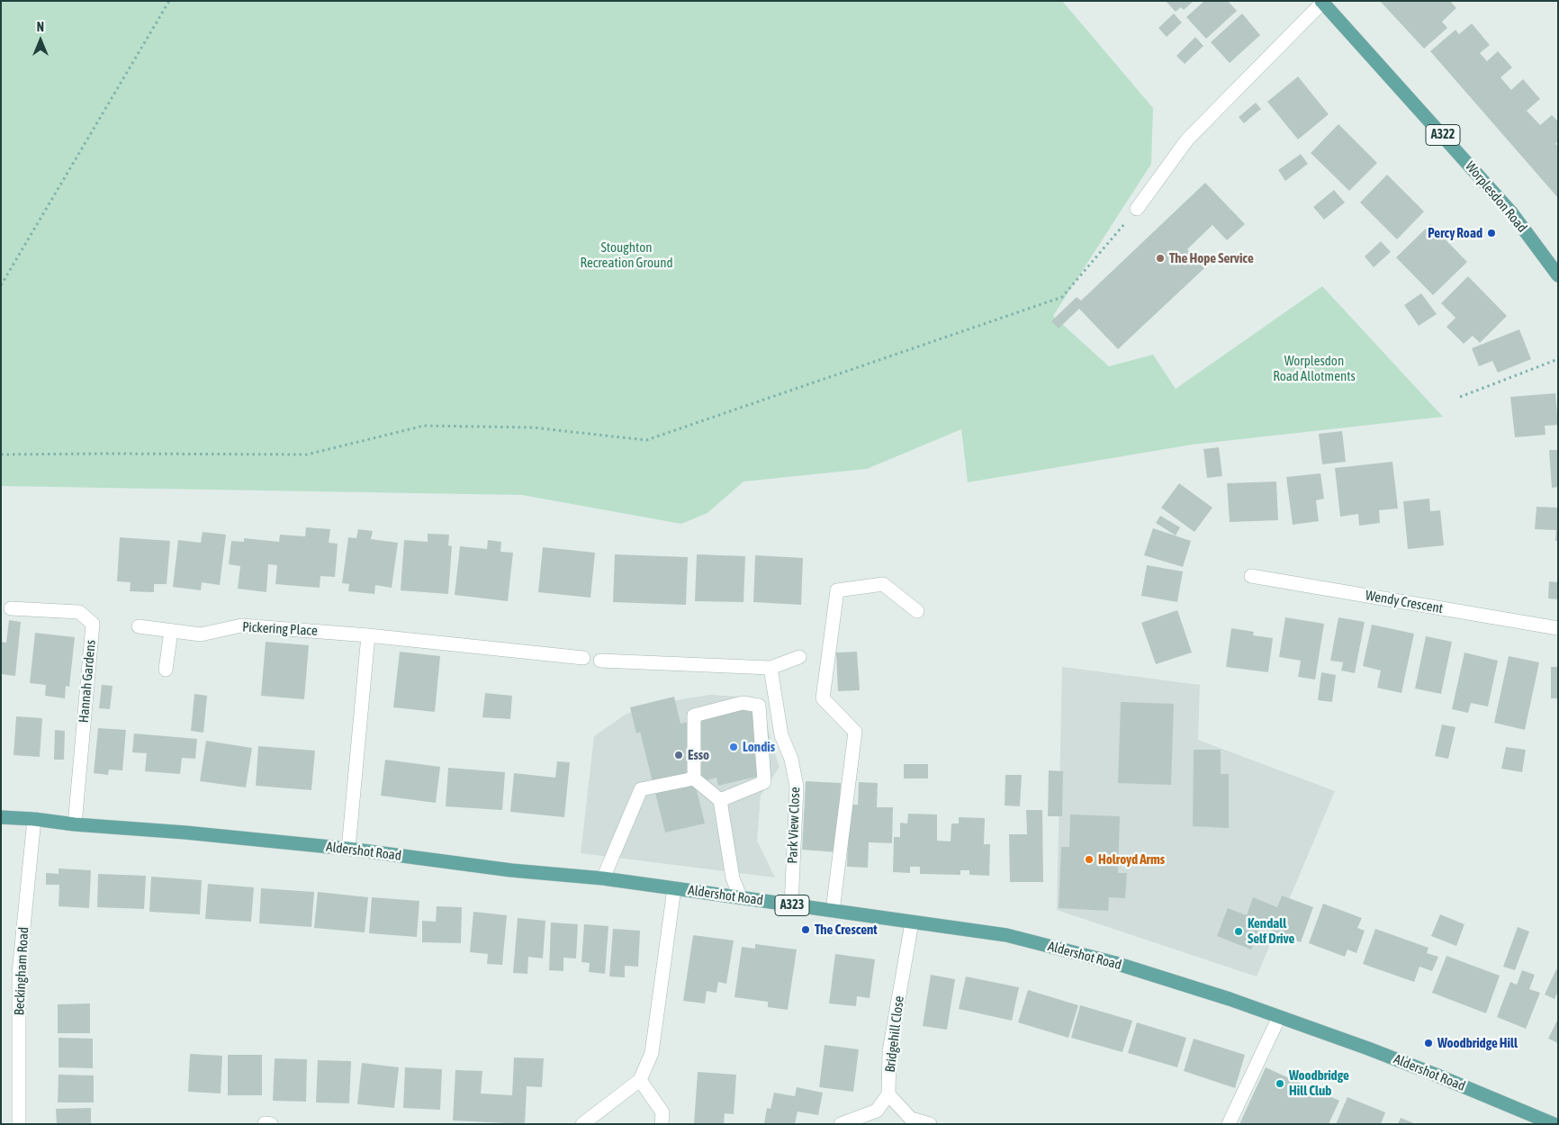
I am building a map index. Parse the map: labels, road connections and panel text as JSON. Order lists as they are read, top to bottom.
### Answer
{
  "streets": {
    "main road": [
      "A322",
      "Worplesdon Road",
      "Aldershot Road",
      "A323"
    ],
    "street": [
      "Wendy Crescent",
      "Pickering Place",
      "Hannah Gardens",
      "Park View Close",
      "Beckingham Road",
      "Bridgehill Close"
    ]
  },
  "crossings": [
    ["Hannah Gardens", "Aldershot Road"],
    ["Park View Close", "Aldershot Road"],
    ["Aldershot Road", "Beckingham Road"],
    ["Aldershot Road", "Bridgehill Close"]
  ],
  "parks": ["Stoughton Recreation Ground", "Worplesdon Road Allotments"],
  "places": [
    "Percy Road",
    "The Hope Service",
    "Londis",
    "Esso",
    "Holroyd Arms",
    "The Crescent",
    "Kendall Self Drive",
    "Woodbridge Hill",
    "Woodbridge Hill Club"
  ],
  "north": "top"
}
